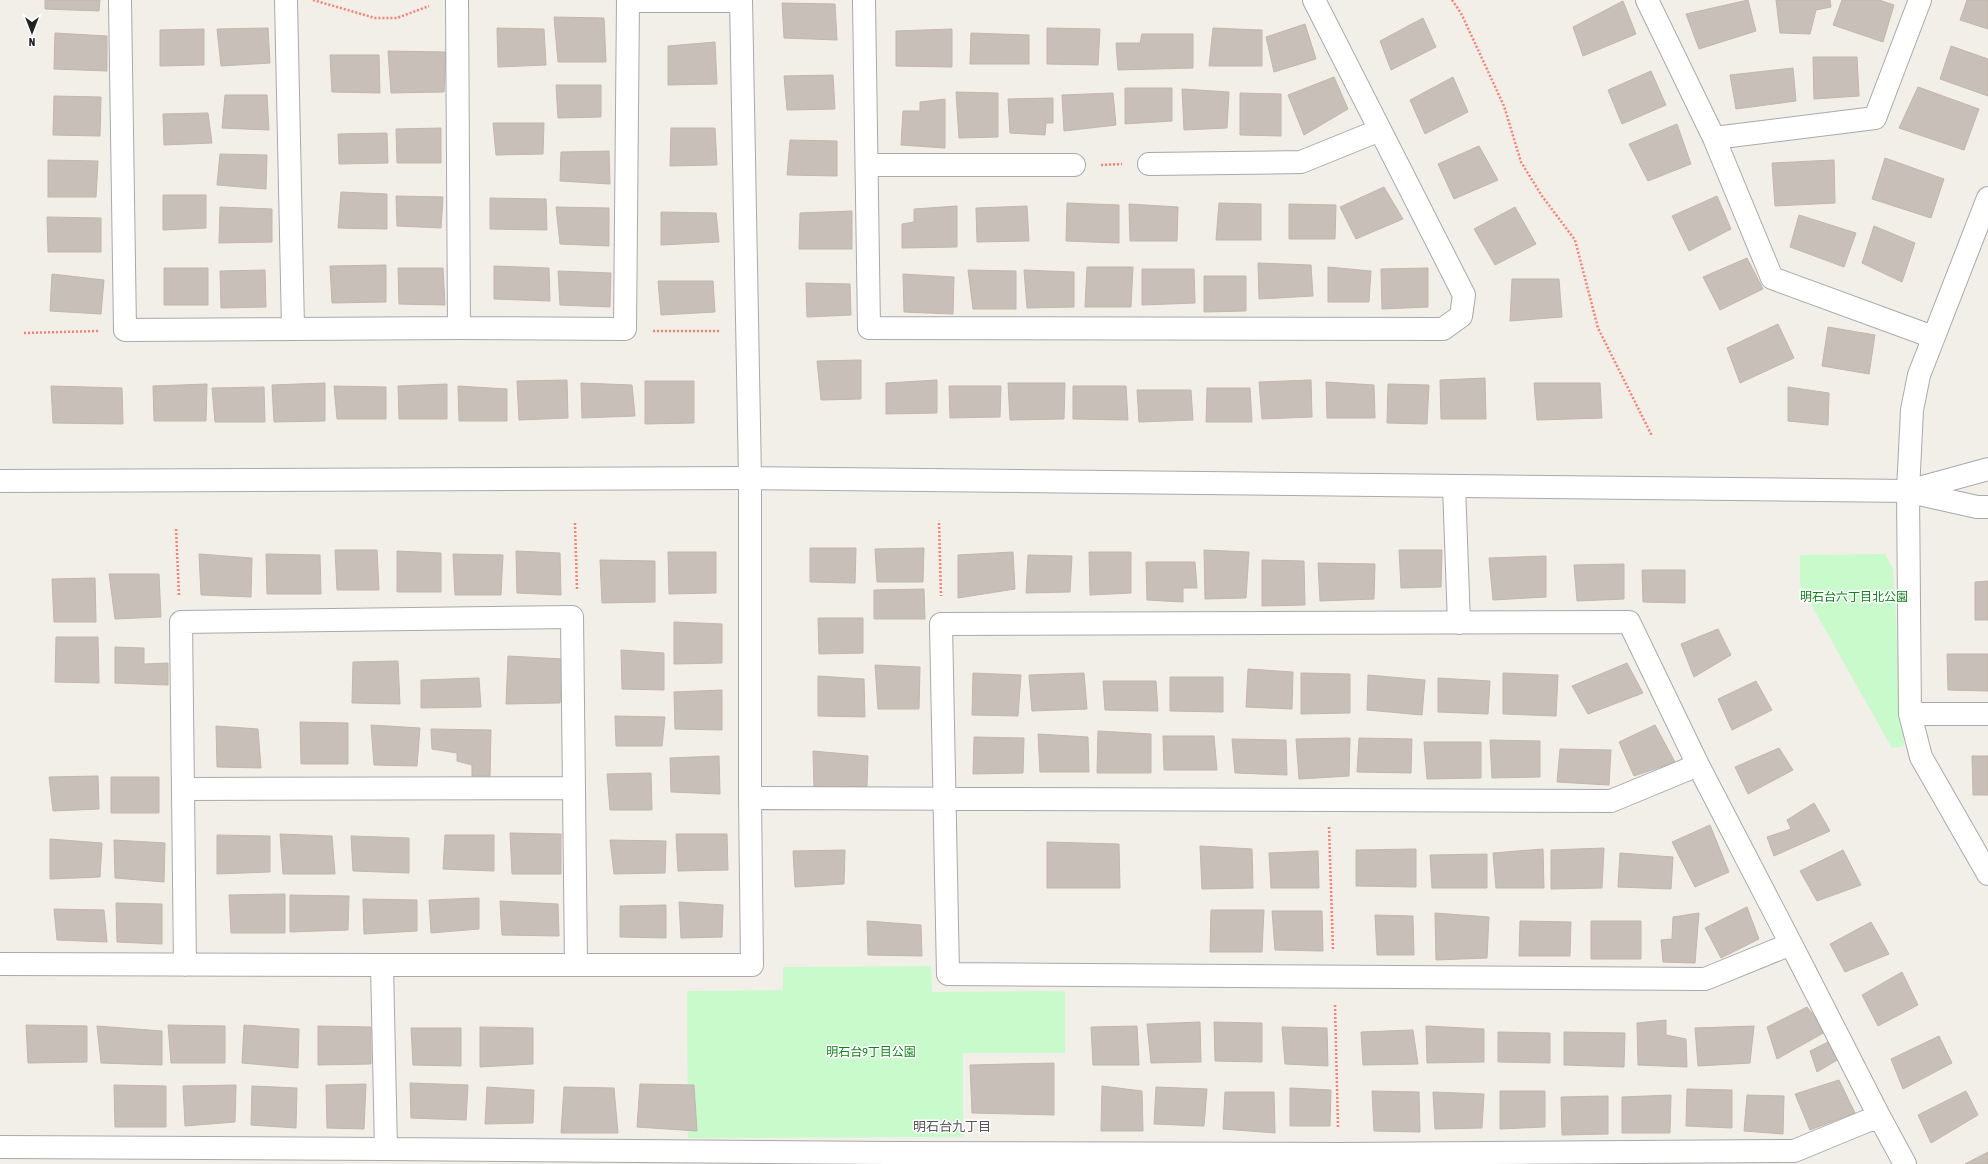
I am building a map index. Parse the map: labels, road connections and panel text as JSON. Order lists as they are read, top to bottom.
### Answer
{
  "districts": ["明石台九丁目"],
  "parks": ["明石台六丁目北公園", "明石台9丁目公園"],
  "north": "bottom"
}
